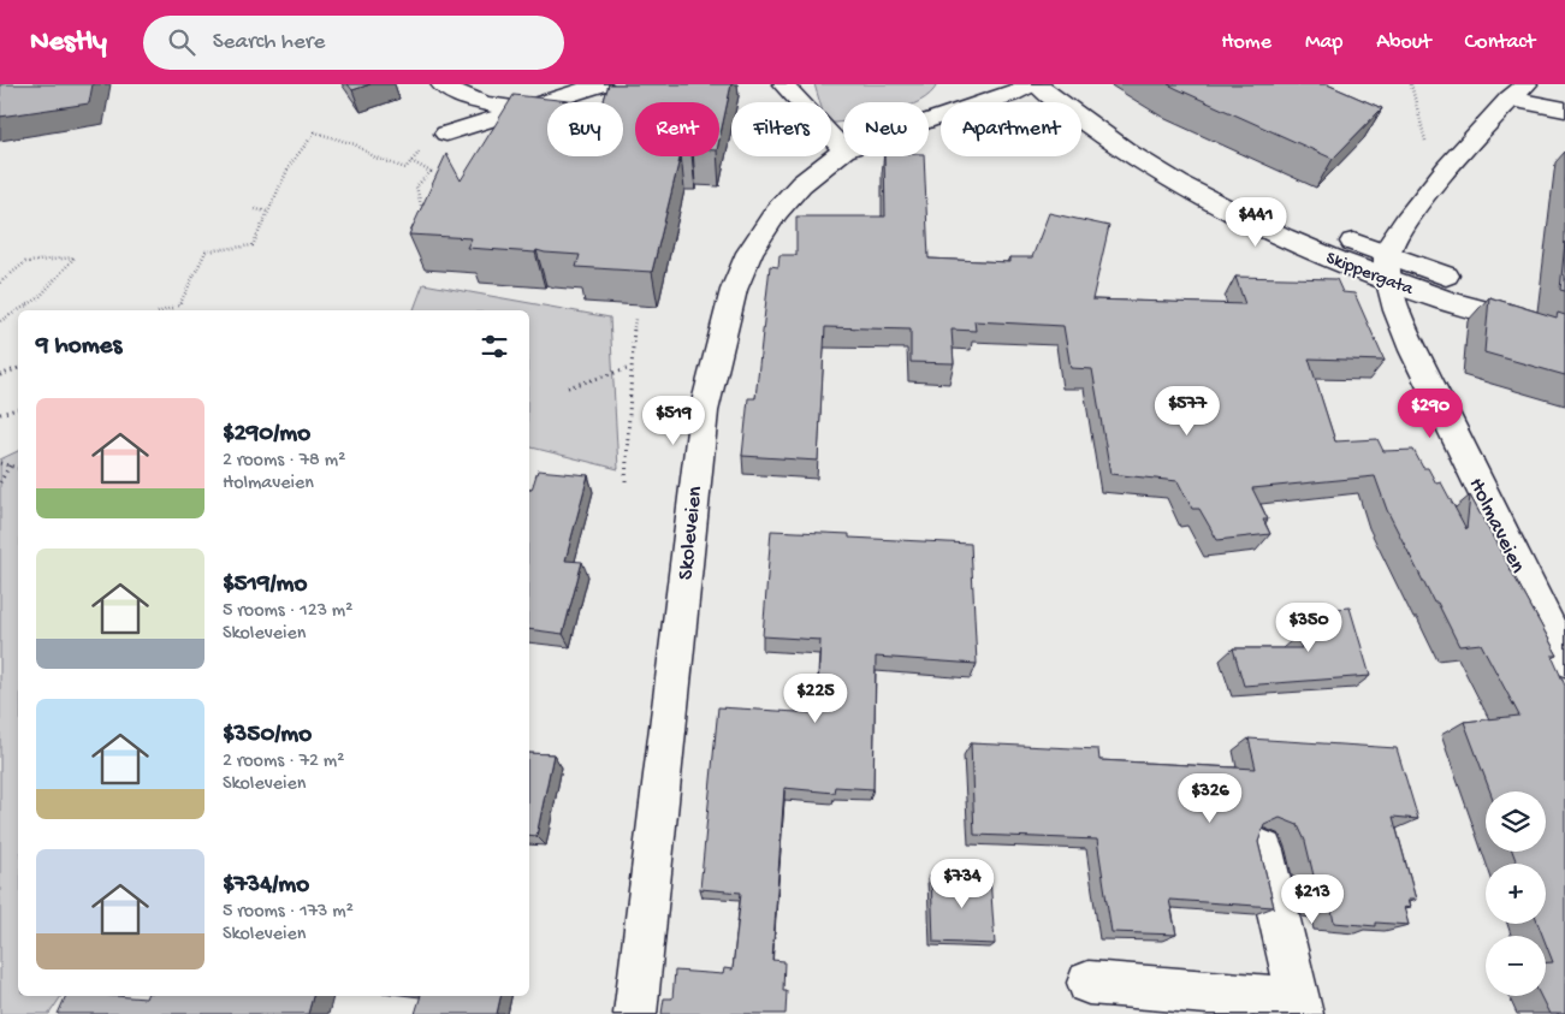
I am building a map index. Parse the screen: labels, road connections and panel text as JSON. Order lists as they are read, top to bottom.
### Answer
{
  "streets": {
    "street": ["Skippergata", "Holmaveien", "Skoleveien"]
  },
  "crossings": [
    ["Skippergata", "Holmaveien"]
  ],
  "page": {
    "header": "Nestly",
    "search": "Search here",
    "nav": [
      "Home",
      "Map",
      "About",
      "Contact"
    ],
    "chip": [
      "Buy",
      "Rent",
      "Filters",
      "New",
      "Apartment"
    ],
    "price": [
      "$441",
      "$577",
      "$290",
      "$519",
      "$350",
      "$225",
      "$326",
      "$734",
      "$213"
    ],
    "heading": "9 homes",
    "list": [
      {
        "name": "$290/mo",
        "note": "2 rooms · 78 m² · Holmaveien"
      },
      {
        "name": "$519/mo",
        "note": "5 rooms · 123 m² · Skoleveien"
      },
      {
        "name": "$350/mo",
        "note": "2 rooms · 72 m² · Skoleveien"
      },
      {
        "name": "$734/mo",
        "note": "5 rooms · 173 m² · Skoleveien"
      }
    ],
    "map_buttons": ["+", "−"]
  }
}
